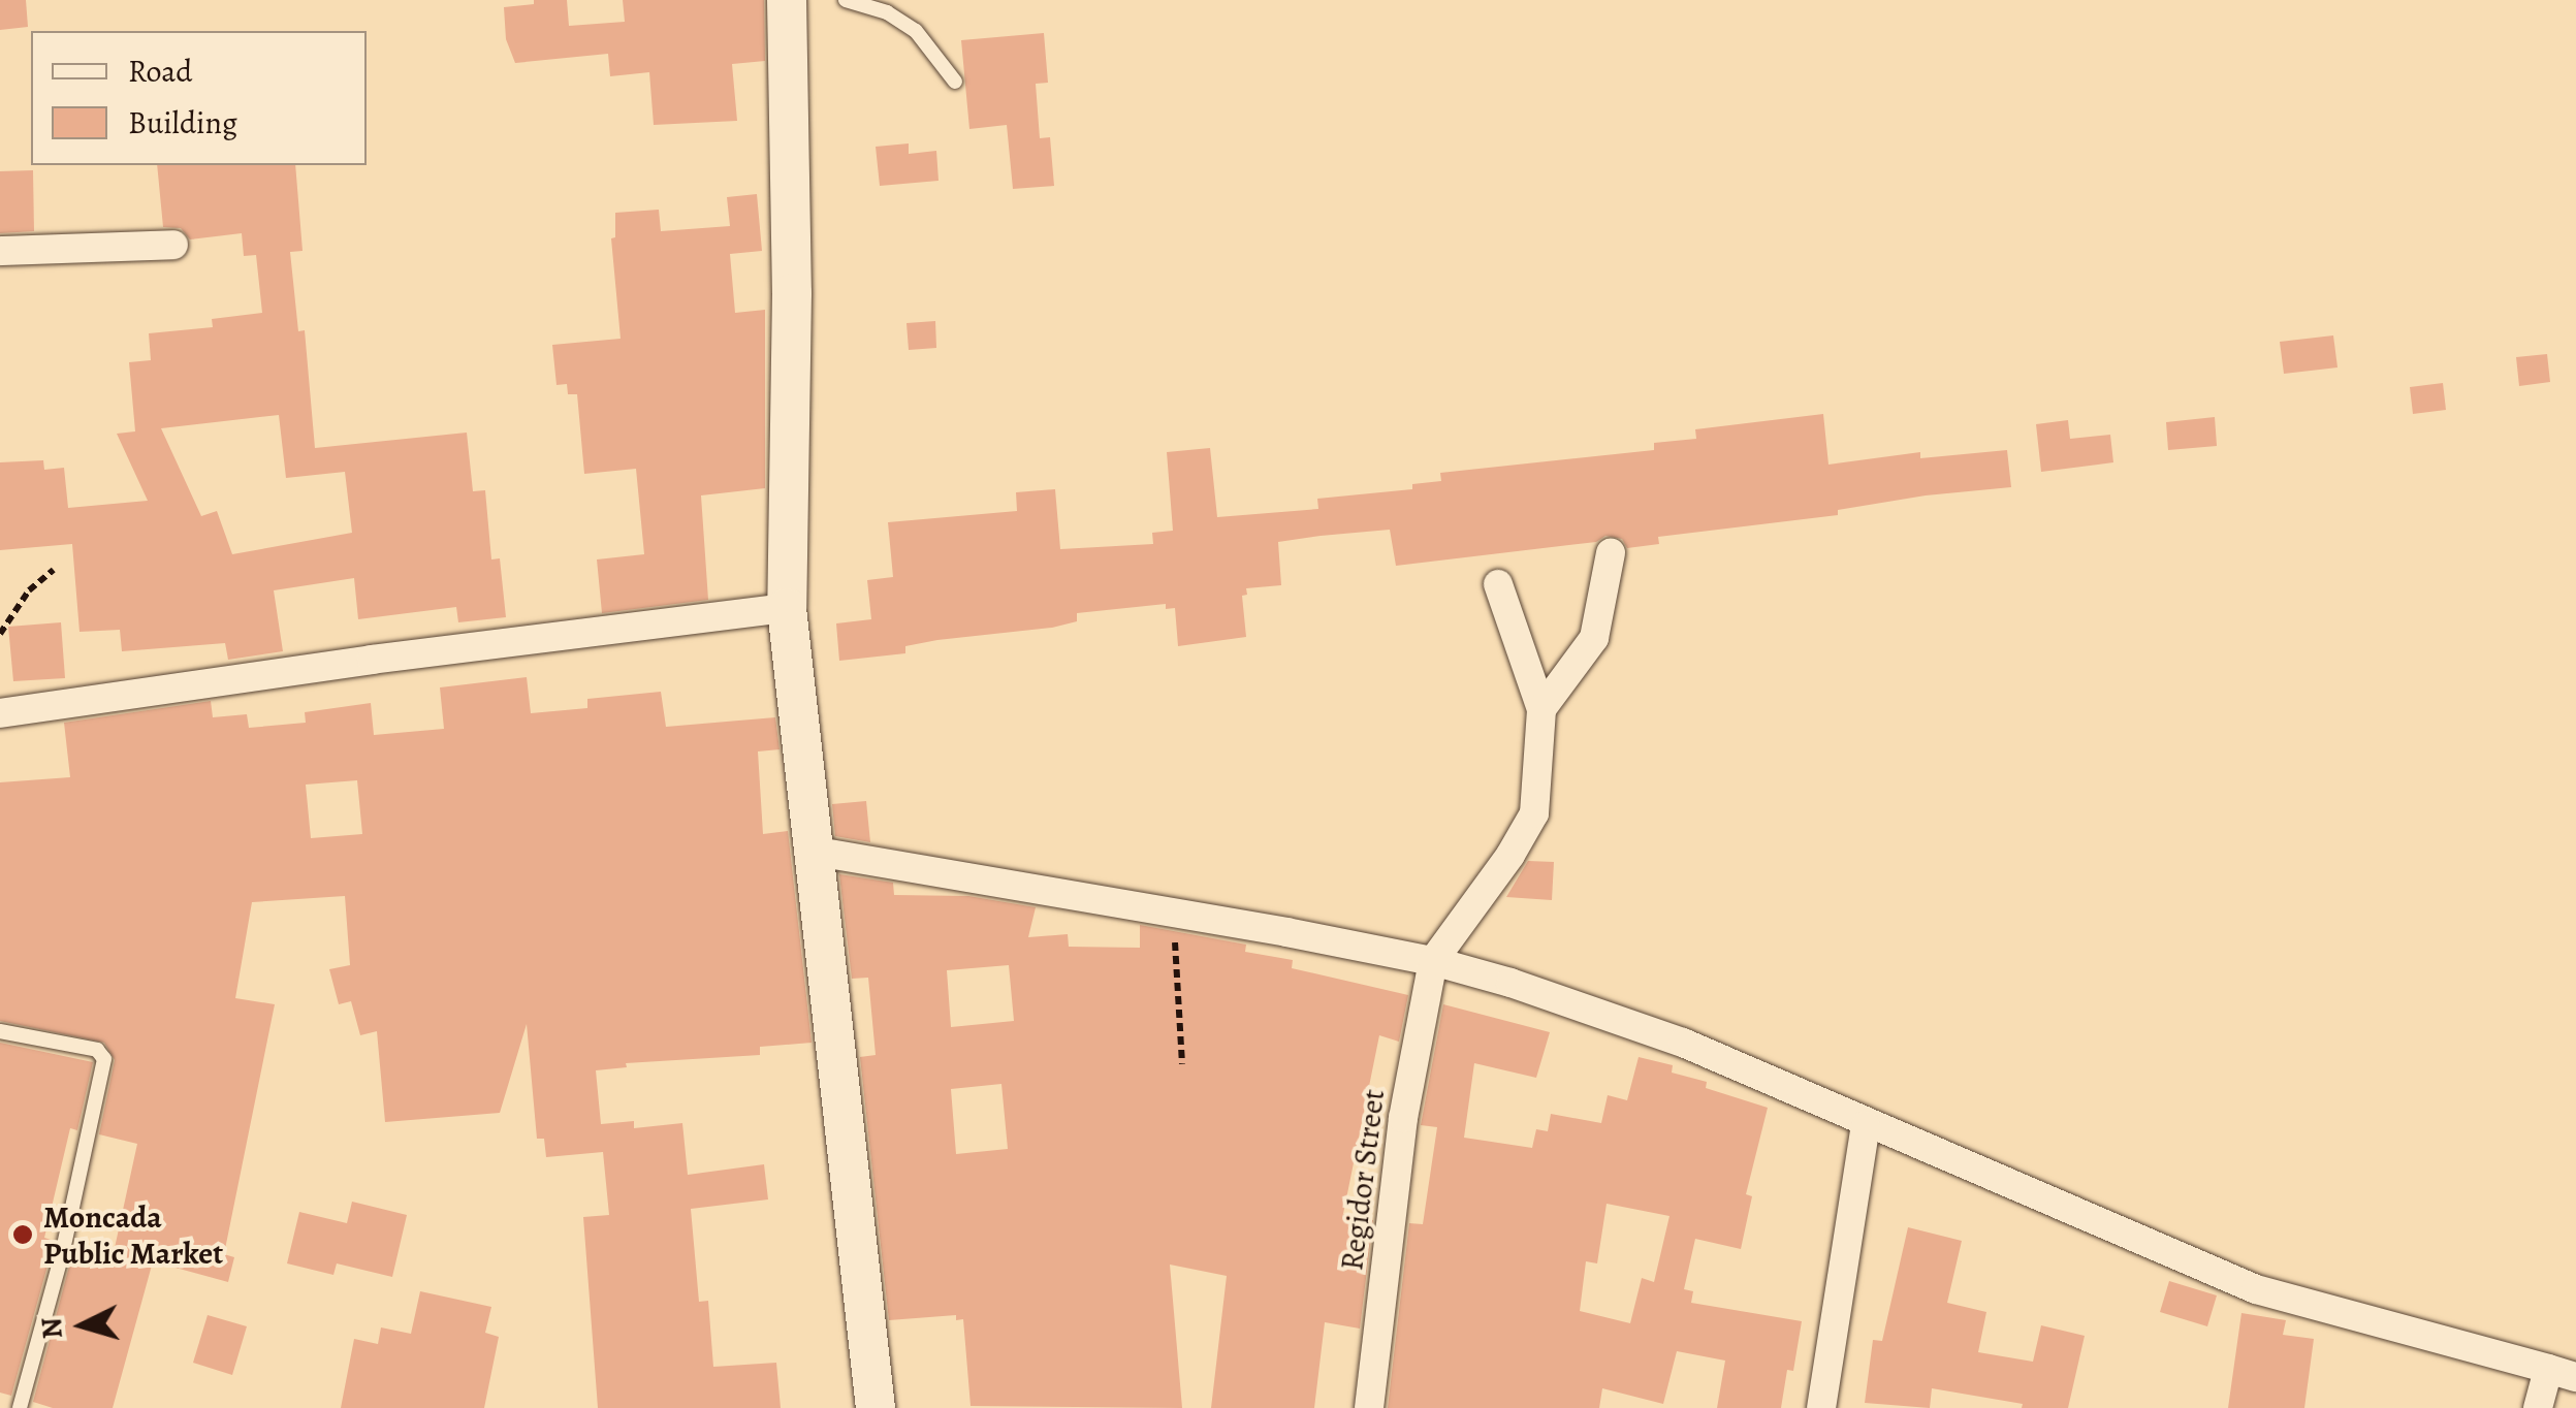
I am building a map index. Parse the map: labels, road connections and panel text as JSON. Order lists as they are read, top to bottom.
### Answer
{
  "streets": {
    "street": ["Regidor Street"]
  },
  "places": ["Moncada Public Market"],
  "legend": ["Road", "Building"],
  "north": "left"
}
